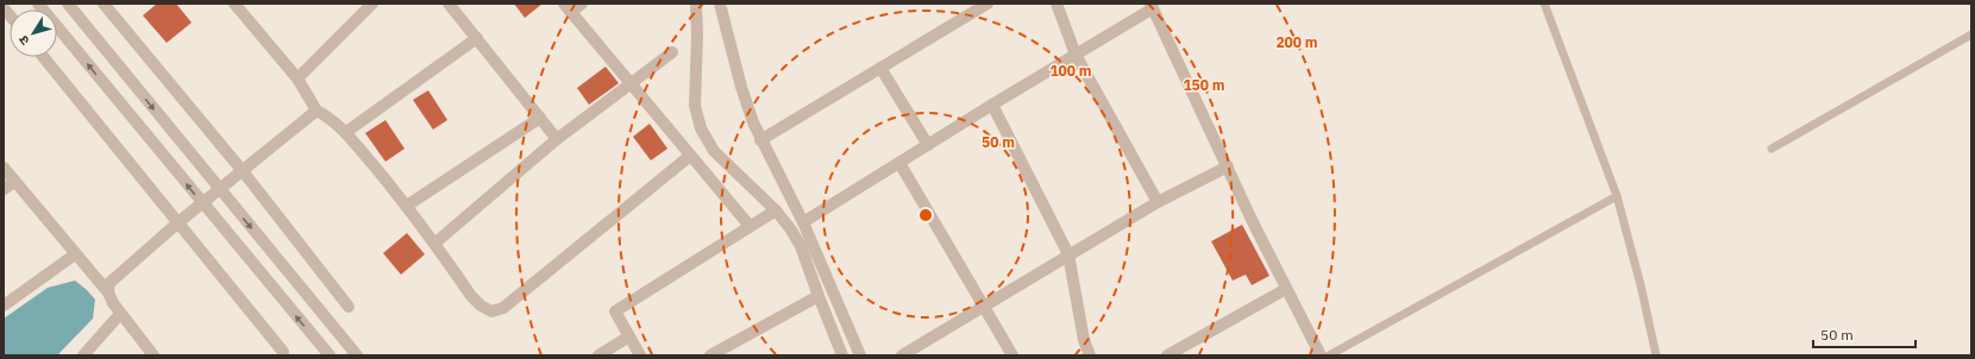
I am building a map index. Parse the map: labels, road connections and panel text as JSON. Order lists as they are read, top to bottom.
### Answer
{
  "scale_bar": "50 m",
  "north": "bottom left",
  "rings": [
    "200 m",
    "100 m",
    "150 m",
    "50 m"
  ]
}
